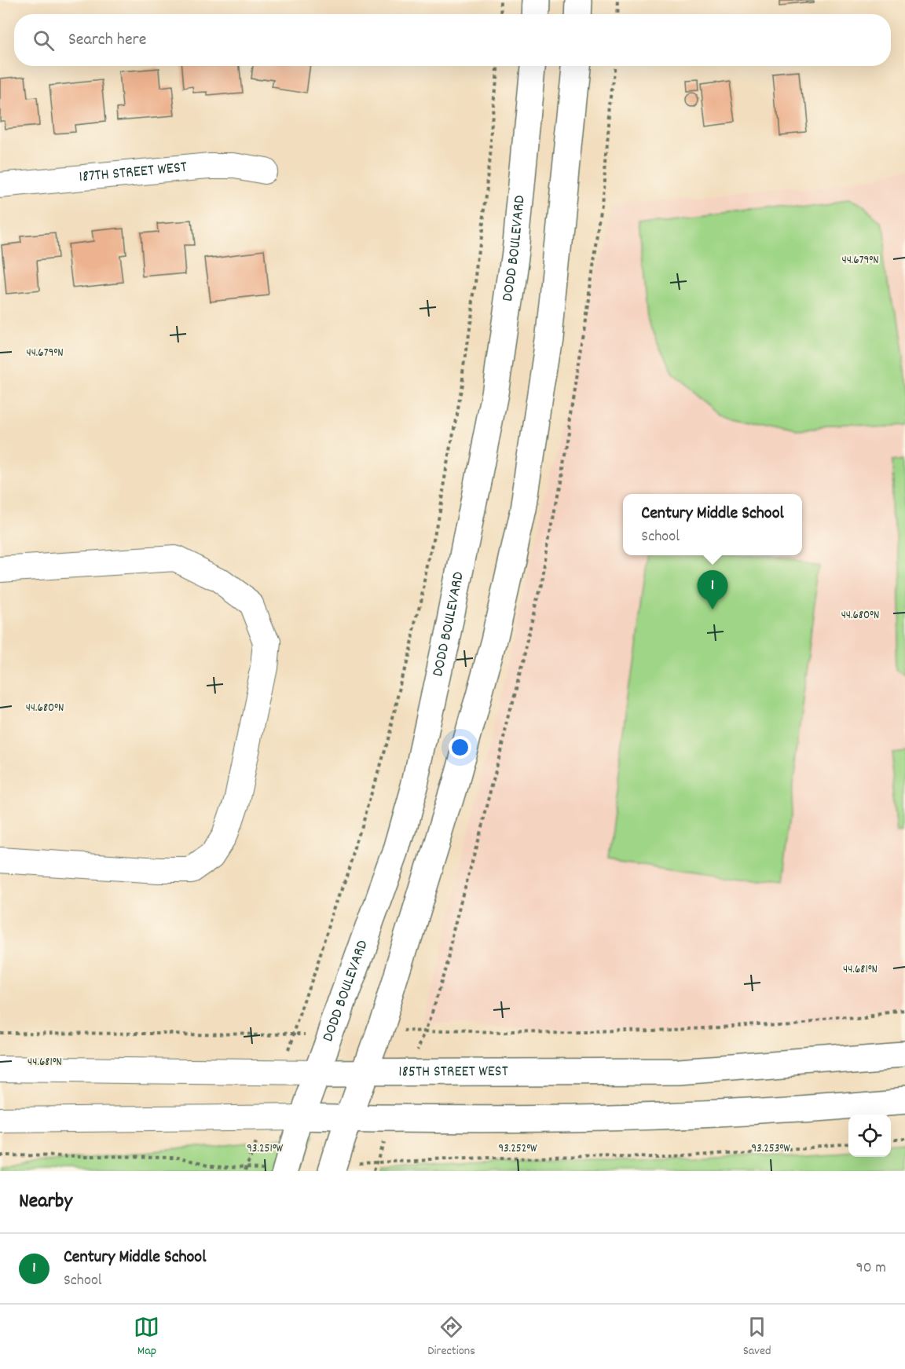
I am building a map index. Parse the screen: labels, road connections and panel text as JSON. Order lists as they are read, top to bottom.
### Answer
{
  "streets": {
    "main road": ["DODD BOULEVARD", "185TH STREET WEST"],
    "street": ["187TH STREET WEST"]
  },
  "crossings": [
    ["DODD BOULEVARD", "185TH STREET WEST"]
  ],
  "page": {
    "search": "Search here",
    "popup": ["Century Middle School", "School"],
    "pins": "1",
    "heading": "Nearby",
    "list": [
      {
        "mark": "1",
        "name": "Century Middle School",
        "note": "School",
        "value": "90 m"
      }
    ],
    "nav": ["Map", "Directions", "Saved"]
  },
  "coordinates": [
    "44.679°N",
    "44.680°N",
    "44.681°N",
    "93.251°W",
    "93.252°W",
    "93.253°W"
  ]
}
